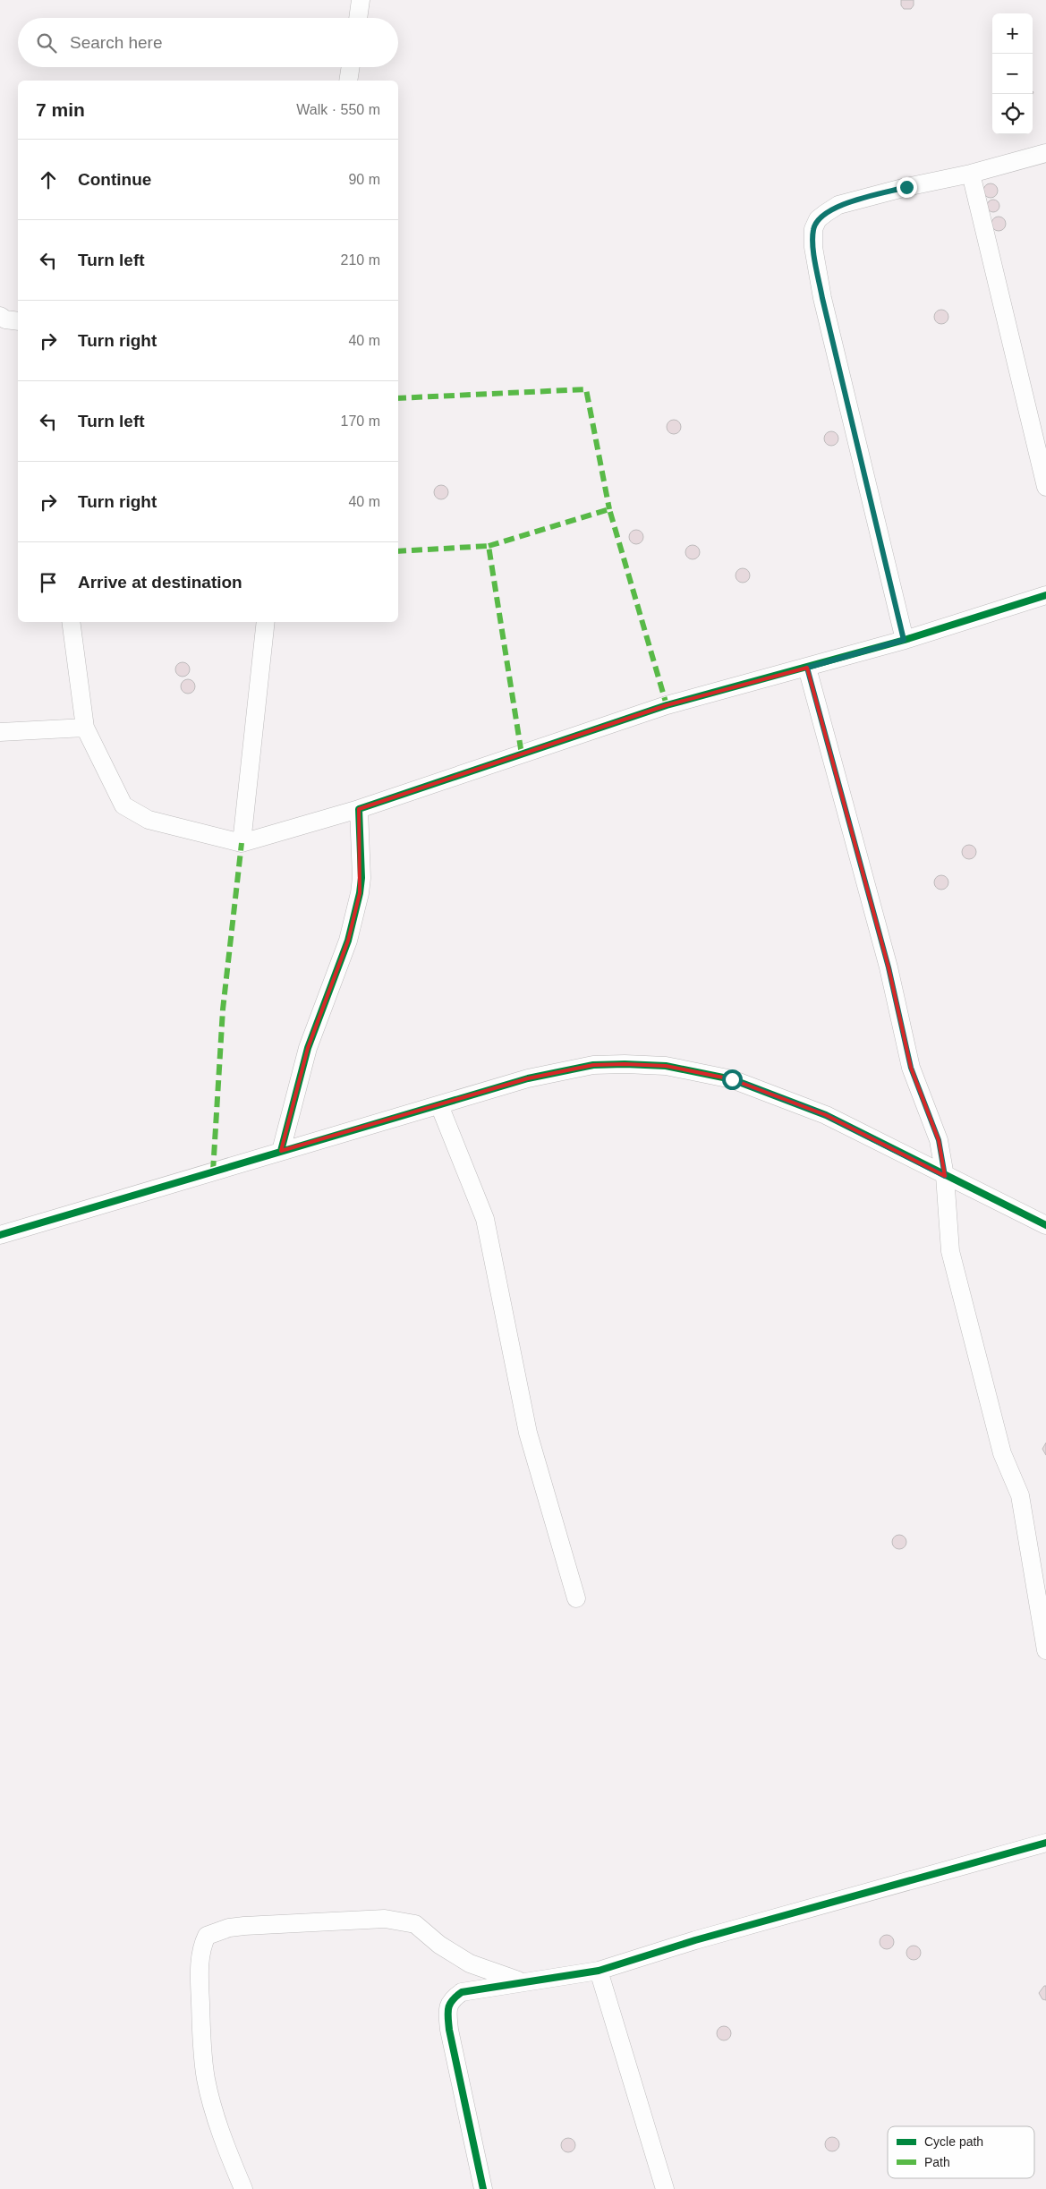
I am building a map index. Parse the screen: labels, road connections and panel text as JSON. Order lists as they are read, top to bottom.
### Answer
{
  "legend": ["Cycle path", "Path"],
  "page": {
    "map_buttons": ["+", "−"],
    "search": "Search here",
    "heading": ["7 min", "Walk · 550 m"],
    "list": [
      ["Continue", "90 m"],
      ["Turn left", "210 m"],
      ["Turn right", "40 m"],
      ["Turn left", "170 m"],
      ["Turn right", "40 m"],
      "Arrive at destination"
    ]
  }
}
